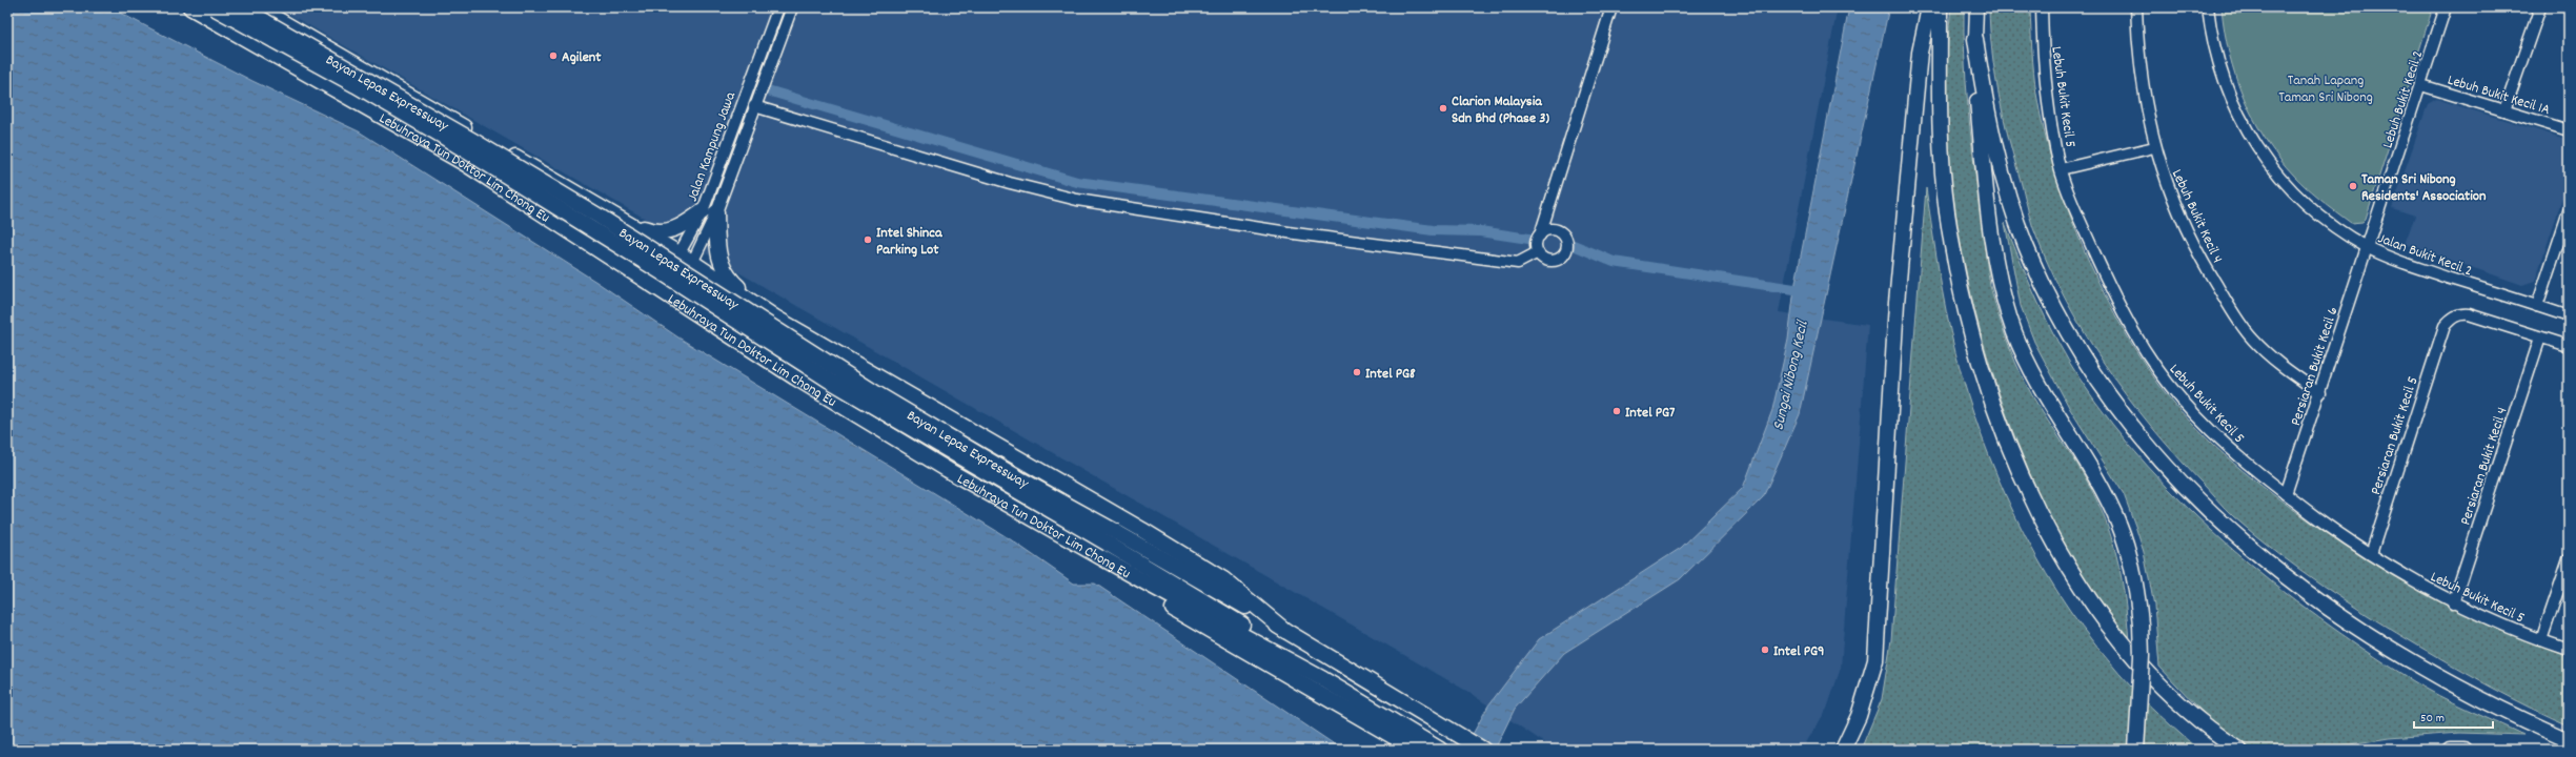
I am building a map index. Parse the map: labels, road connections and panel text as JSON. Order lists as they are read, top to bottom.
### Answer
{
  "streets": {
    "highway": ["Bayan Lepas Expressway", "Lebuhraya Tun Doktor Lim Chong Eu"],
    "street": [
      "Lebuh Bukit Kecil 1A",
      "Lebuh Bukit Kecil 5",
      "Lebuh Bukit Kecil 2",
      "Jalan Kampung Jawa",
      "Lebuh Bukit Kecil 4",
      "Jalan Bukit Kecil 2",
      "Persiaran Bukit Kecil 6",
      "Persiaran Bukit Kecil 5",
      "Persiaran Bukit Kecil 4"
    ]
  },
  "crossings": [
    ["Bayan Lepas Expressway", "Lebuhraya Tun Doktor Lim Chong Eu"],
    ["Lebuh Bukit Kecil 1A", "Lebuh Bukit Kecil 2"],
    ["Lebuh Bukit Kecil 5", "Persiaran Bukit Kecil 6"],
    ["Lebuh Bukit Kecil 5", "Persiaran Bukit Kecil 5"],
    ["Lebuh Bukit Kecil 5", "Persiaran Bukit Kecil 4"],
    ["Lebuh Bukit Kecil 2", "Jalan Bukit Kecil 2"],
    ["Lebuh Bukit Kecil 2", "Persiaran Bukit Kecil 6"],
    ["Jalan Kampung Jawa", "Lebuhraya Tun Doktor Lim Chong Eu"],
    ["Lebuh Bukit Kecil 4", "Persiaran Bukit Kecil 6"],
    ["Jalan Bukit Kecil 2", "Persiaran Bukit Kecil 6"],
    ["Persiaran Bukit Kecil 5", "Persiaran Bukit Kecil 4"]
  ],
  "water": ["Sungai Nibong Kecil"],
  "parks": ["Tanah Lapang Taman Sri Nibong"],
  "places": [
    "Agilent",
    "Clarion Malaysia Sdn Bhd (Phase 3)",
    "Taman Sri Nibong Residents' Association",
    "Intel Shinca Parking Lot",
    "Intel PG8",
    "Intel PG7",
    "Intel PG9"
  ],
  "scale_bar": "50 m"
}
